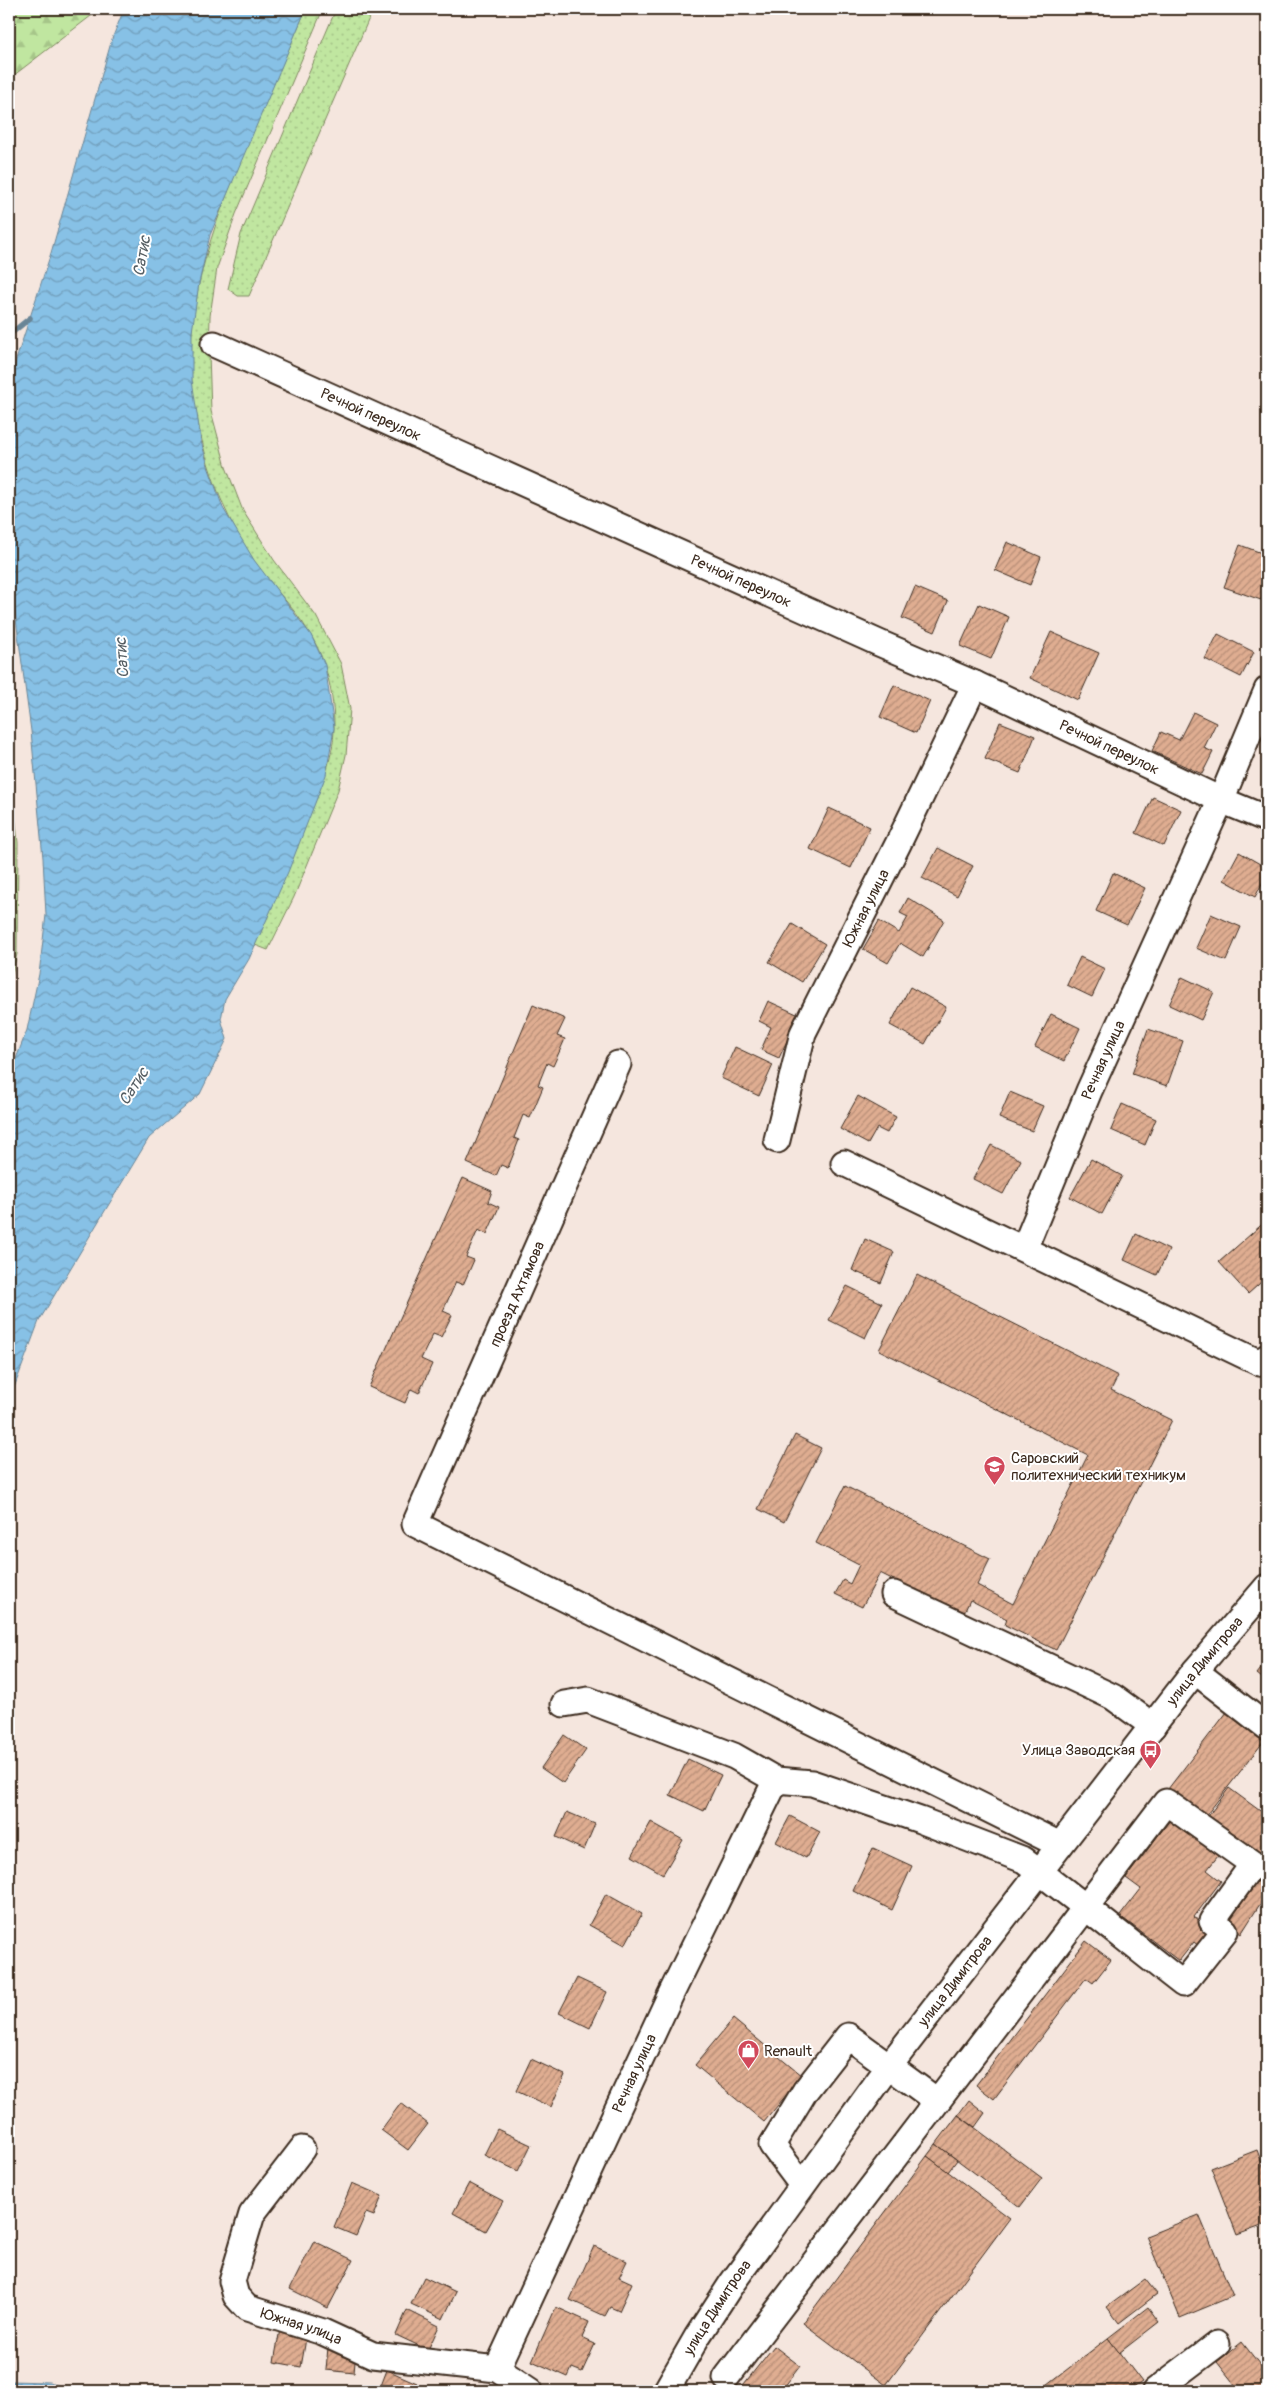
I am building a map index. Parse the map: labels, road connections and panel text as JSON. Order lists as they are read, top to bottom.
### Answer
{
  "streets": {
    "street": [
      "Речной переулок",
      "Южная улица",
      "Речная улица",
      "проезд Ахтямова",
      "улица Димитрова"
    ]
  },
  "crossings": [
    ["Речной переулок", "Южная улица"],
    ["Речной переулок", "Речная улица"],
    ["Южная улица", "Речная улица"],
    ["проезд Ахтямова", "улица Димитрова"]
  ],
  "water": ["Сатис"],
  "places": {
    "school or university": ["Саровский политехнический техникум"],
    "bus stop": ["Улица Заводская"],
    "shop": ["Renault"]
  }
}
